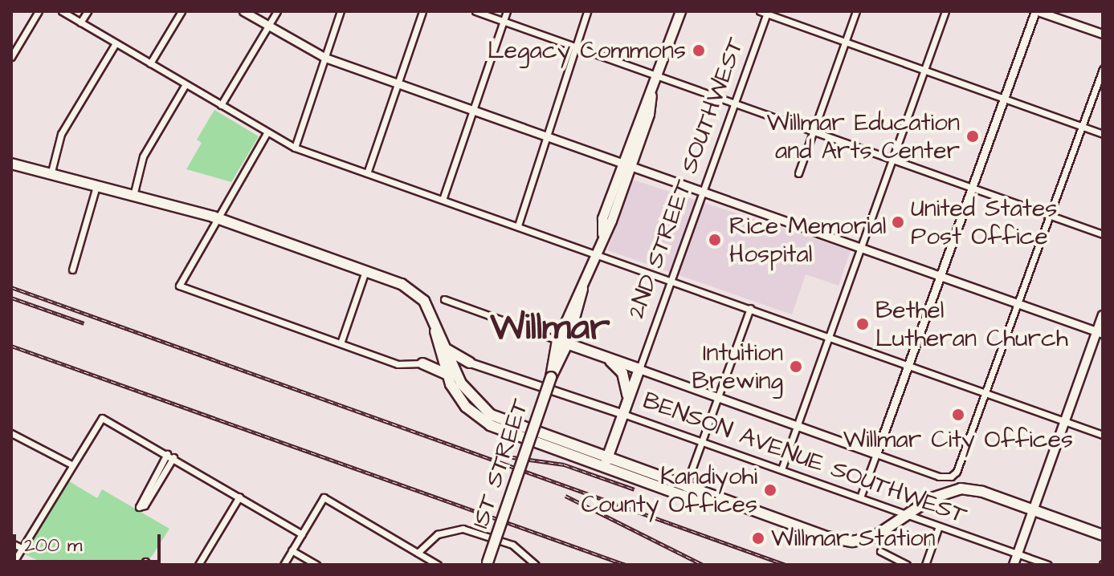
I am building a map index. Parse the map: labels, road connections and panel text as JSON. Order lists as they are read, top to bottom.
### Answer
{
  "streets": {
    "highway": ["2ND STREET SOUTHWEST", "1ST STREET"],
    "street": ["BENSON AVENUE SOUTHWEST"]
  },
  "crossings": [
    ["2ND STREET SOUTHWEST", "BENSON AVENUE SOUTHWEST"],
    ["BENSON AVENUE SOUTHWEST", "1ST STREET"]
  ],
  "districts": ["Willmar"],
  "places": [
    "Legacy Commons",
    "Willmar Education and Arts Center",
    "United States Post Office",
    "Rice Memorial Hospital",
    "Bethel Lutheran Church",
    "Intuition Brewing",
    "Willmar City Offices",
    "Kandiyohi County Offices",
    "Willmar Station"
  ],
  "scale_bar": "200 m"
}
